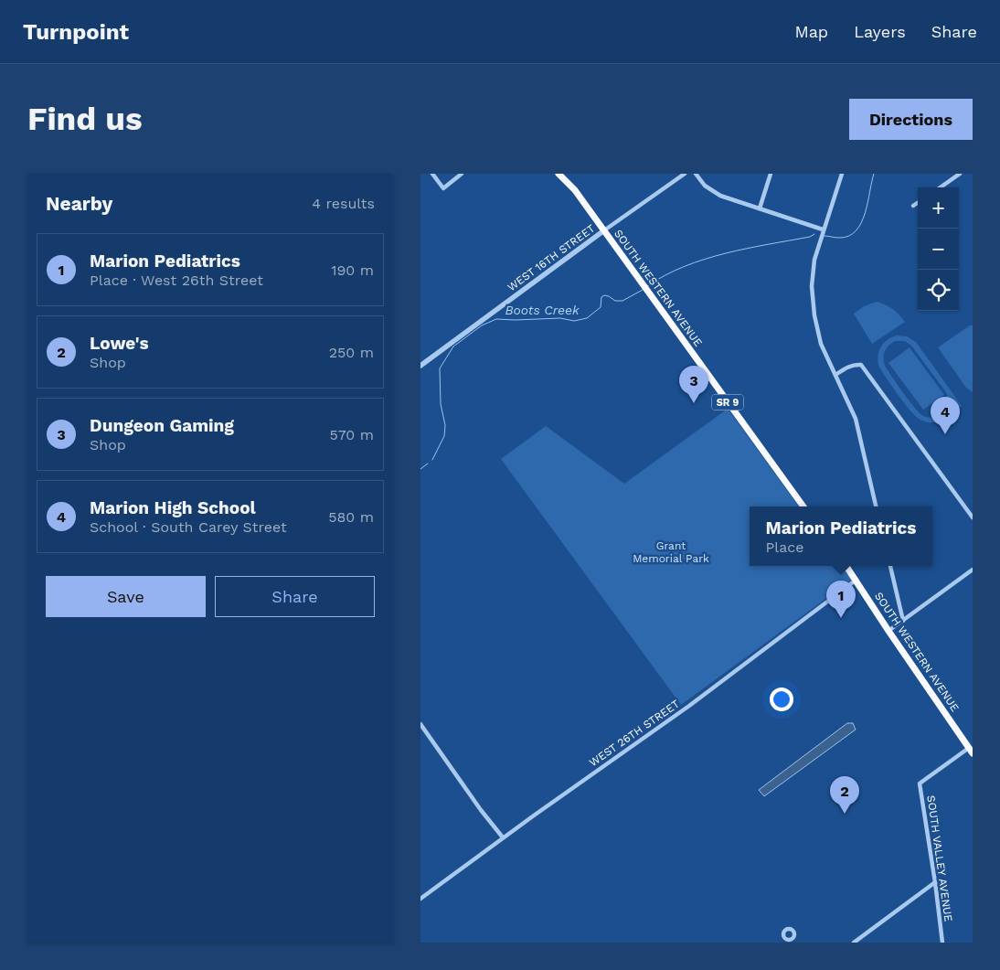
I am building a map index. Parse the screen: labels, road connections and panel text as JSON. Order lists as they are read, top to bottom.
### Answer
{
  "streets": {
    "highway": ["SOUTH WESTERN AVENUE", "SR 9"],
    "street": ["WEST 16TH STREET", "WEST 26TH STREET", "SOUTH VALLEY AVENUE"]
  },
  "crossings": [
    ["WEST 16TH STREET", "SOUTH WESTERN AVENUE"],
    ["SOUTH WESTERN AVENUE", "WEST 26TH STREET"],
    ["SOUTH WESTERN AVENUE", "SOUTH VALLEY AVENUE"]
  ],
  "water": ["Boots Creek"],
  "parks": ["Grant Memorial Park"],
  "page": {
    "header": "Turnpoint",
    "nav": ["Map", "Layers", "Share"],
    "buttons": [
      "Directions",
      ["Save", "Share"]
    ],
    "title": "Find us",
    "heading": ["Nearby", "4 results"],
    "map_buttons": ["+", "−"],
    "list": [
      {
        "mark": "1",
        "name": "Marion Pediatrics",
        "note": "Place · West 26th Street",
        "value": "190 m"
      },
      {
        "mark": "2",
        "name": "Lowe's",
        "note": "Shop",
        "value": "250 m"
      },
      {
        "mark": "3",
        "name": "Dungeon Gaming",
        "note": "Shop",
        "value": "570 m"
      },
      {
        "mark": "4",
        "name": "Marion High School",
        "note": "School · South Carey Street",
        "value": "580 m"
      }
    ],
    "pins": [
      "3",
      "4",
      "1",
      "2"
    ],
    "popup": ["Marion Pediatrics", "Place"]
  }
}
